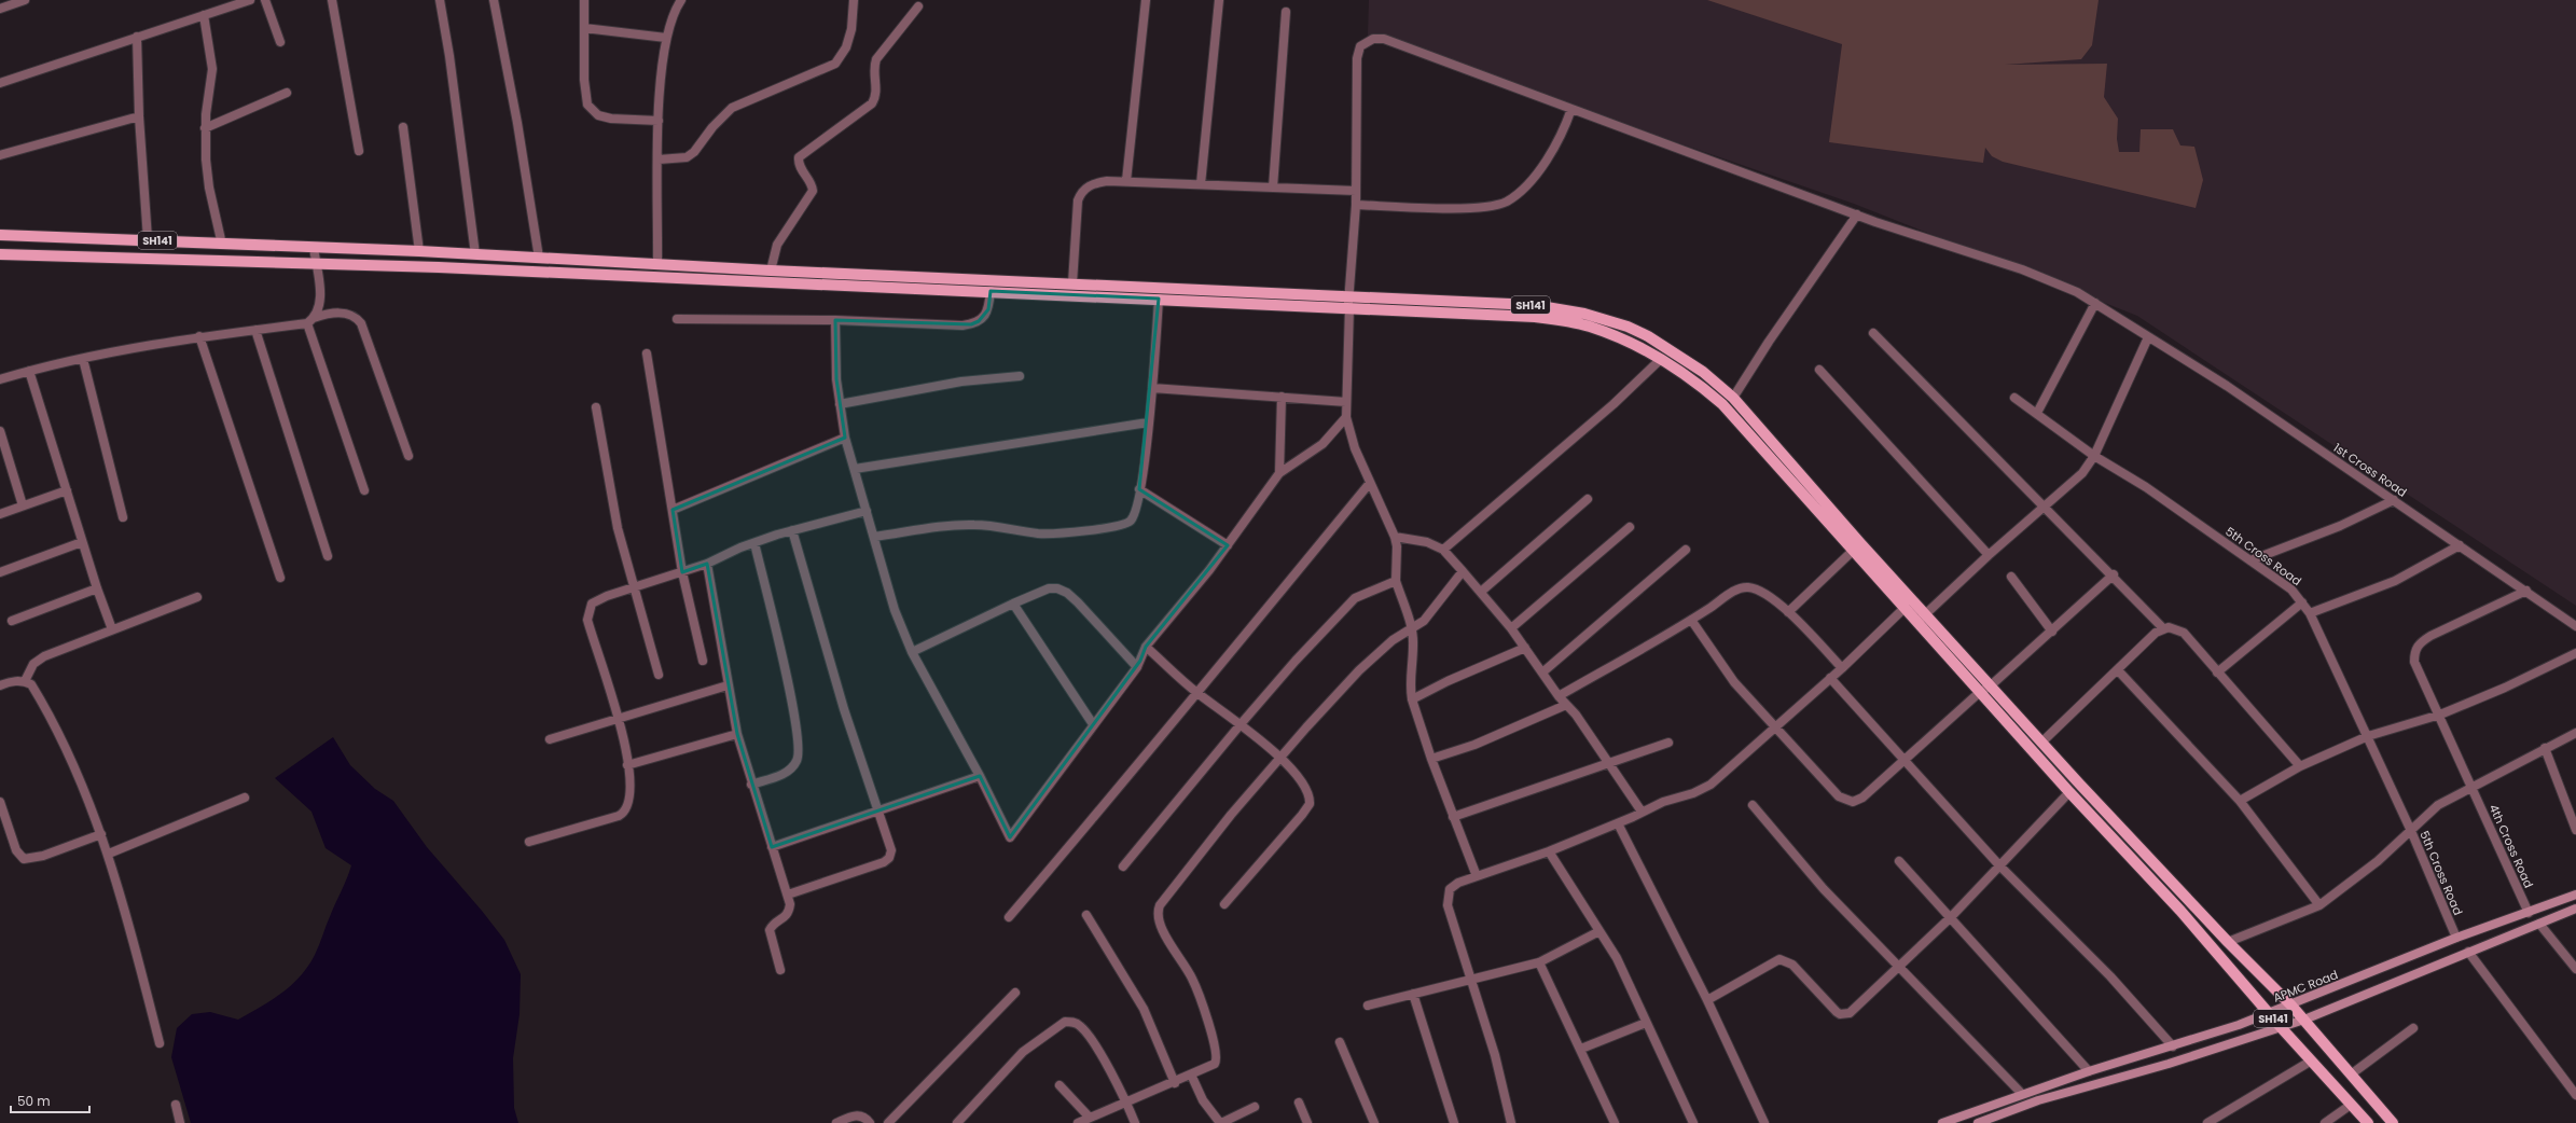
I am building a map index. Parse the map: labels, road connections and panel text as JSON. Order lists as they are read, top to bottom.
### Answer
{
  "streets": {
    "main road": ["SH141"],
    "street": [
      "1st Cross Road",
      "5th Cross Road",
      "4th Cross Road",
      "APMC Road"
    ]
  },
  "crossings": [
    ["SH141", "1st Cross Road"],
    ["SH141", "APMC Road"],
    ["1st Cross Road", "4th Cross Road"],
    ["5th Cross Road", "APMC Road"],
    ["4th Cross Road", "APMC Road"]
  ],
  "scale_bar": "50 m"
}
